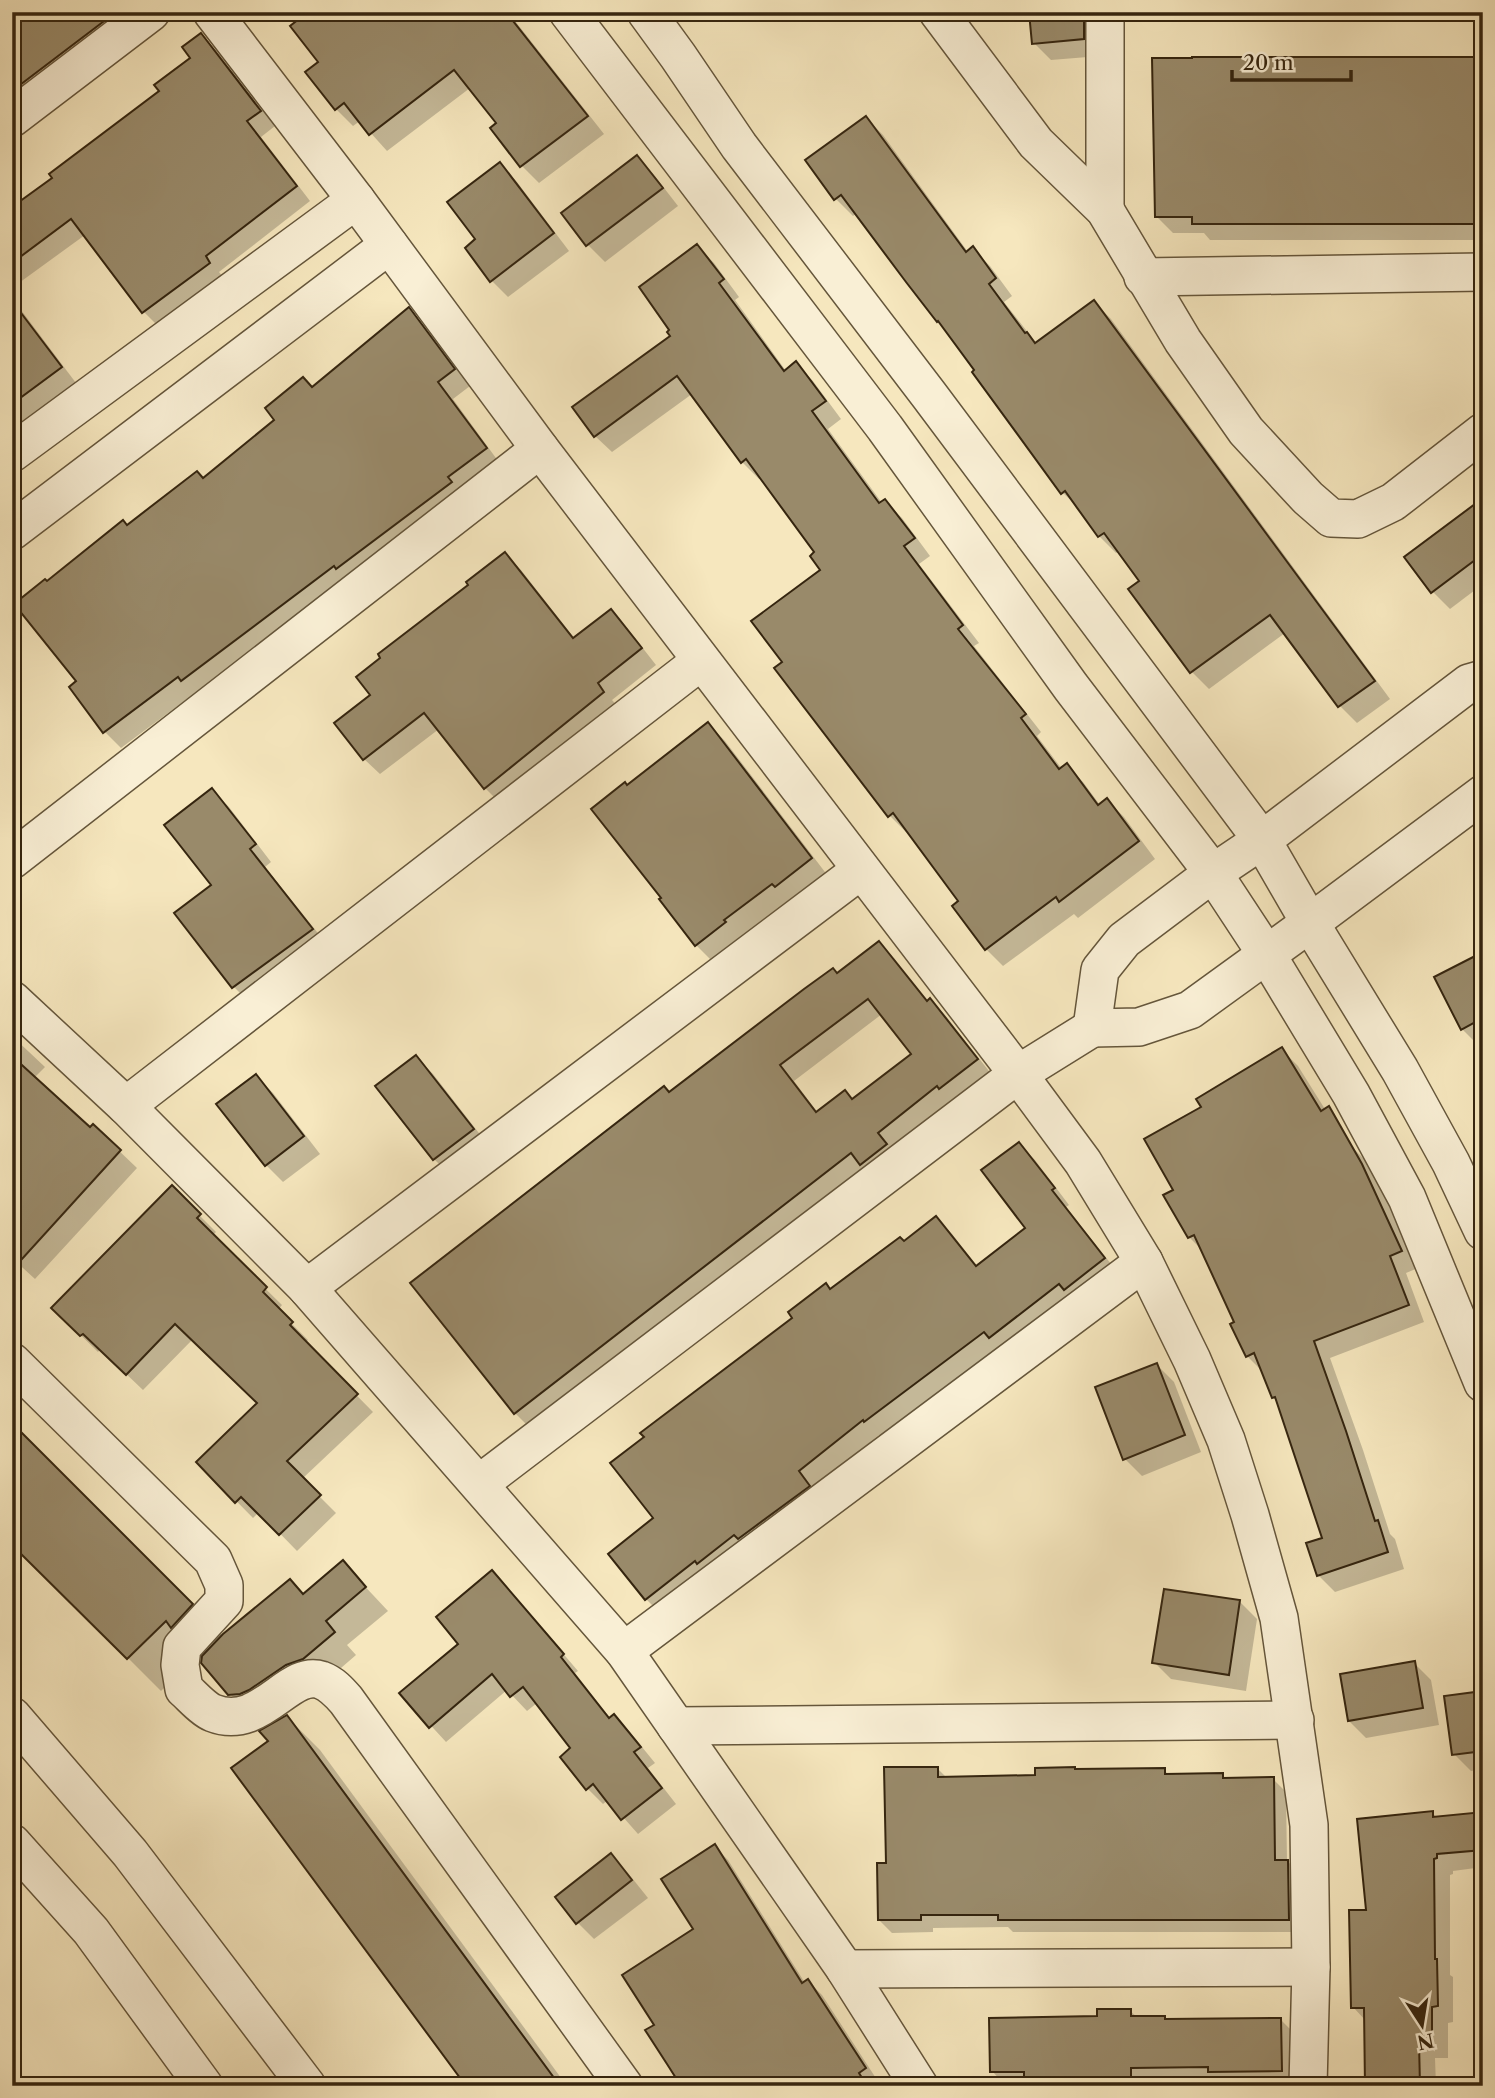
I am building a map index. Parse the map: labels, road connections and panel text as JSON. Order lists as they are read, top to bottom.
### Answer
{
  "scale_bar": "20 m",
  "north": "bottom"
}
